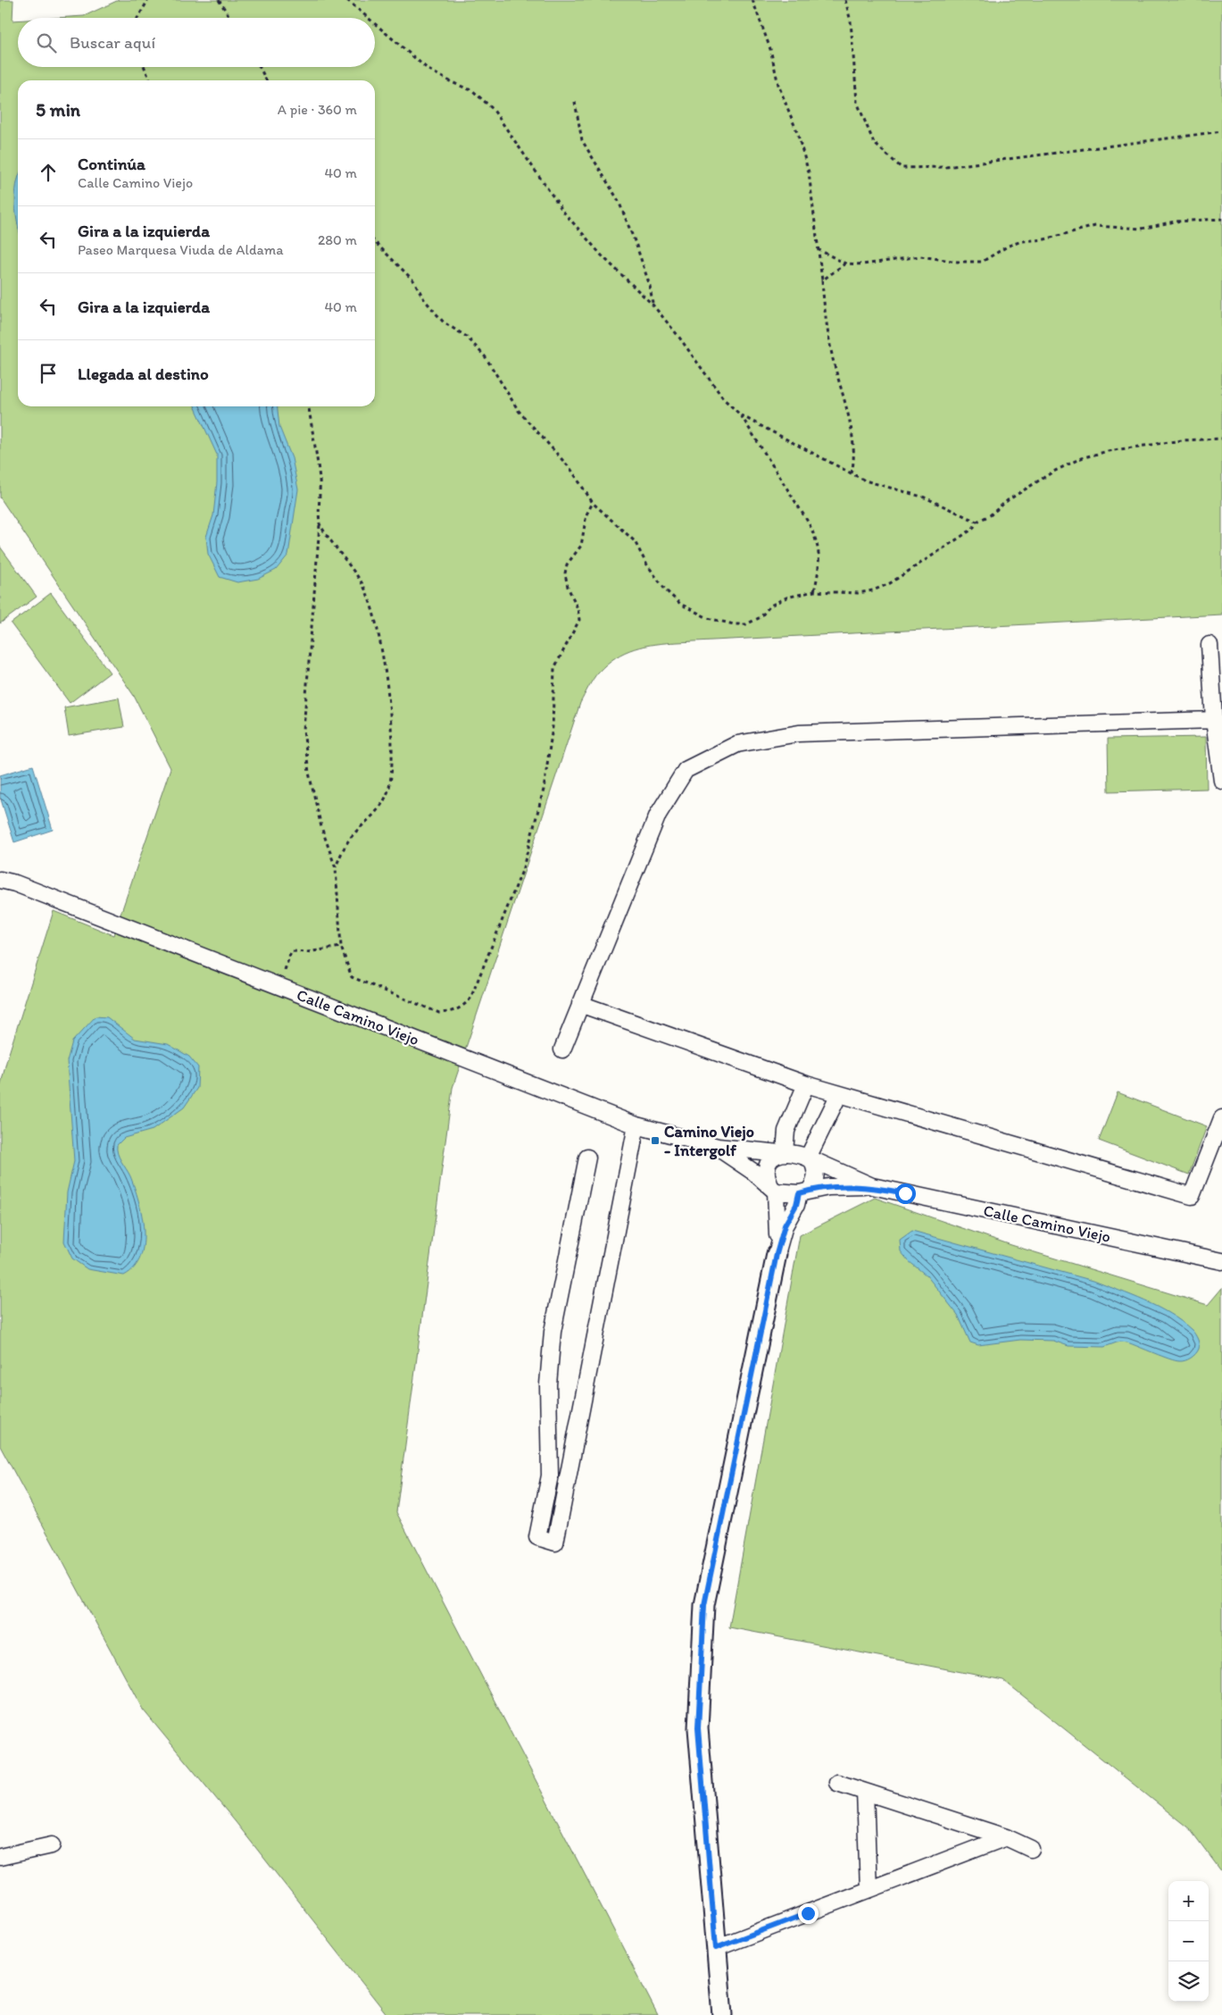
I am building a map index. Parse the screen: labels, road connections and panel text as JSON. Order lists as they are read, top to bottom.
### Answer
{
  "streets": {
    "street": ["Calle Camino Viejo"]
  },
  "places": {
    "transit": ["Camino Viejo - Intergolf"]
  },
  "page": {
    "search": "Buscar aquí",
    "heading": ["5 min", "A pie · 360 m"],
    "list": [
      ["Continúa", "Calle Camino Viejo", "40 m"],
      ["Gira a la izquierda", "Paseo Marquesa Viuda de Aldama", "280 m"],
      ["Gira a la izquierda", "40 m"],
      "Llegada al destino"
    ],
    "map_buttons": ["+", "−"]
  }
}
